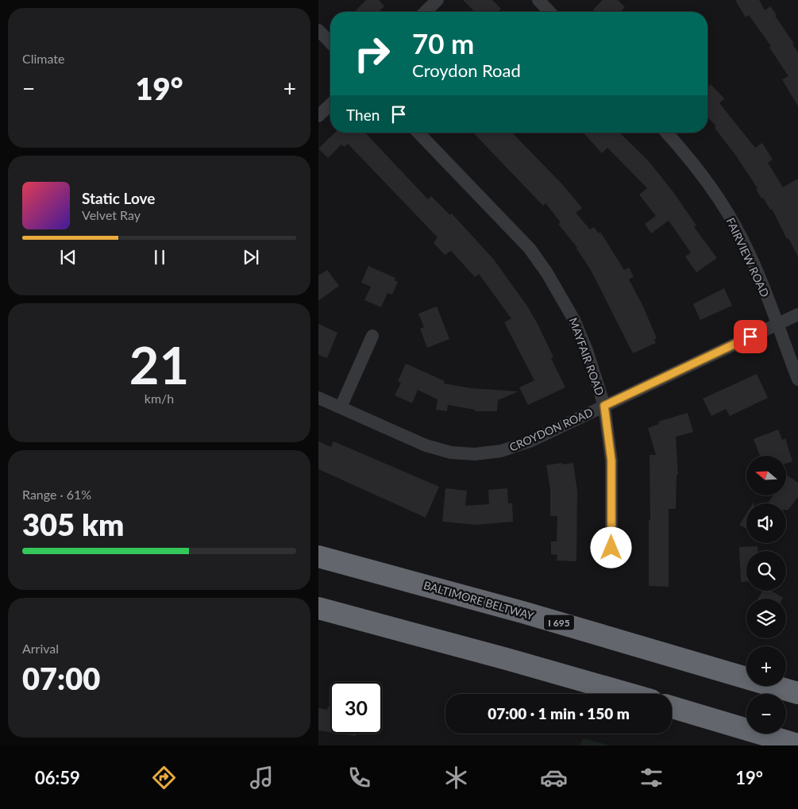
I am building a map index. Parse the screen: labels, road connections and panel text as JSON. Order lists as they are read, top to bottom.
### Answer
{
  "streets": {
    "highway": ["BALTIMORE BELTWAY", "I 695"],
    "street": ["FAIRVIEW ROAD", "MAYFAIR ROAD", "CROYDON ROAD"]
  },
  "crossings": [
    ["FAIRVIEW ROAD", "CROYDON ROAD"],
    ["MAYFAIR ROAD", "CROYDON ROAD"]
  ],
  "north": "left",
  "page": {
    "tile": [
      "Climate",
      ["21", "km/h"],
      ["Range · 61%", "305 km"],
      ["Arrival", "07:00"]
    ],
    "turn": ["70 m", "Croydon Road"],
    "heat": ["−", "19°", "+"],
    "then": "Then",
    "song": ["Static Love", "Velvet Ray"],
    "map_buttons": ["+", "−"],
    "limit": "30",
    "trip": "07:00 · 1 min · 150 m",
    "tabs": ["06:59", "19°"]
  }
}
